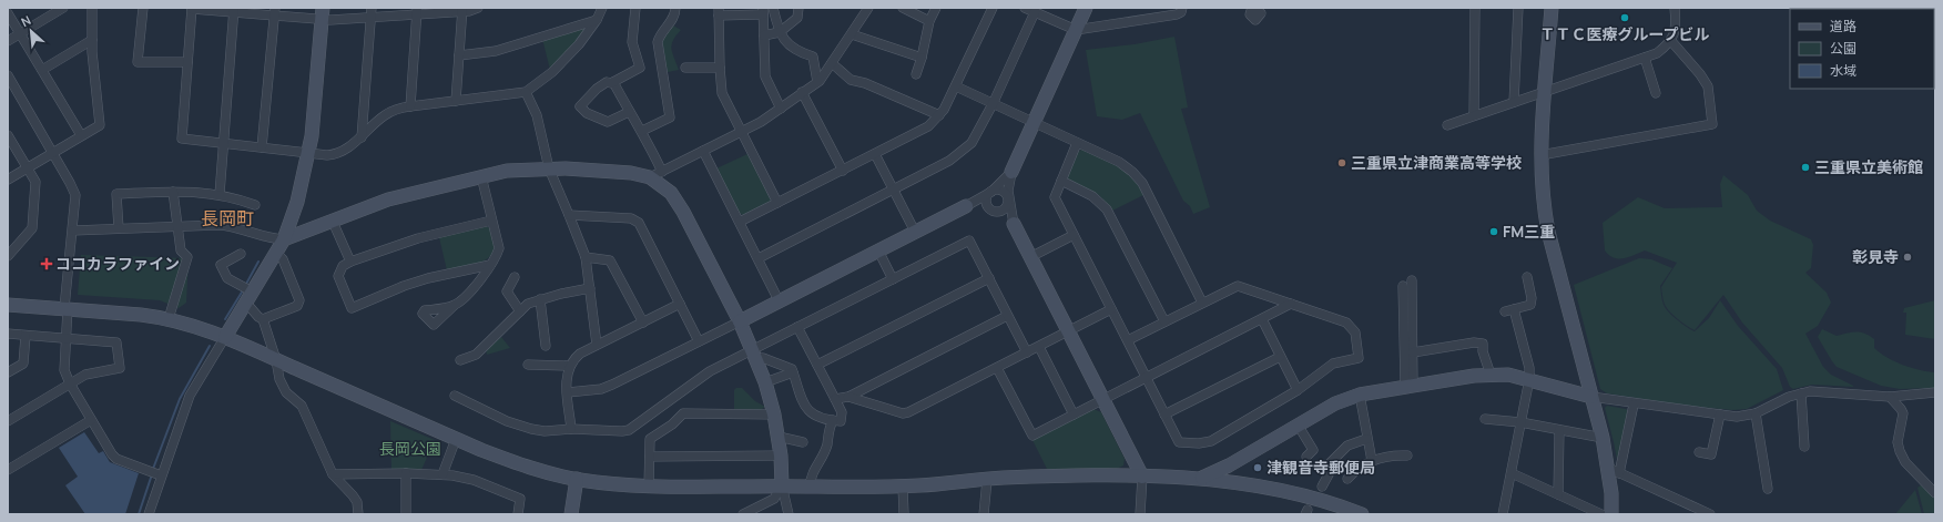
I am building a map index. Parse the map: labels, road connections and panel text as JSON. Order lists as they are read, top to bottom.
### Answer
{
  "districts": ["長岡町"],
  "parks": ["長岡公園"],
  "places": {
    "other": [
      "ＴＴＣ医療グループビル",
      "三重県立津商業高等学校",
      "三重県立美術館",
      "FM三重",
      "彰見寺",
      "津観音寺郵便局"
    ],
    "health": ["ココカラファイン"]
  },
  "legend": ["道路", "公園", "水域"],
  "north": "top left"
}
